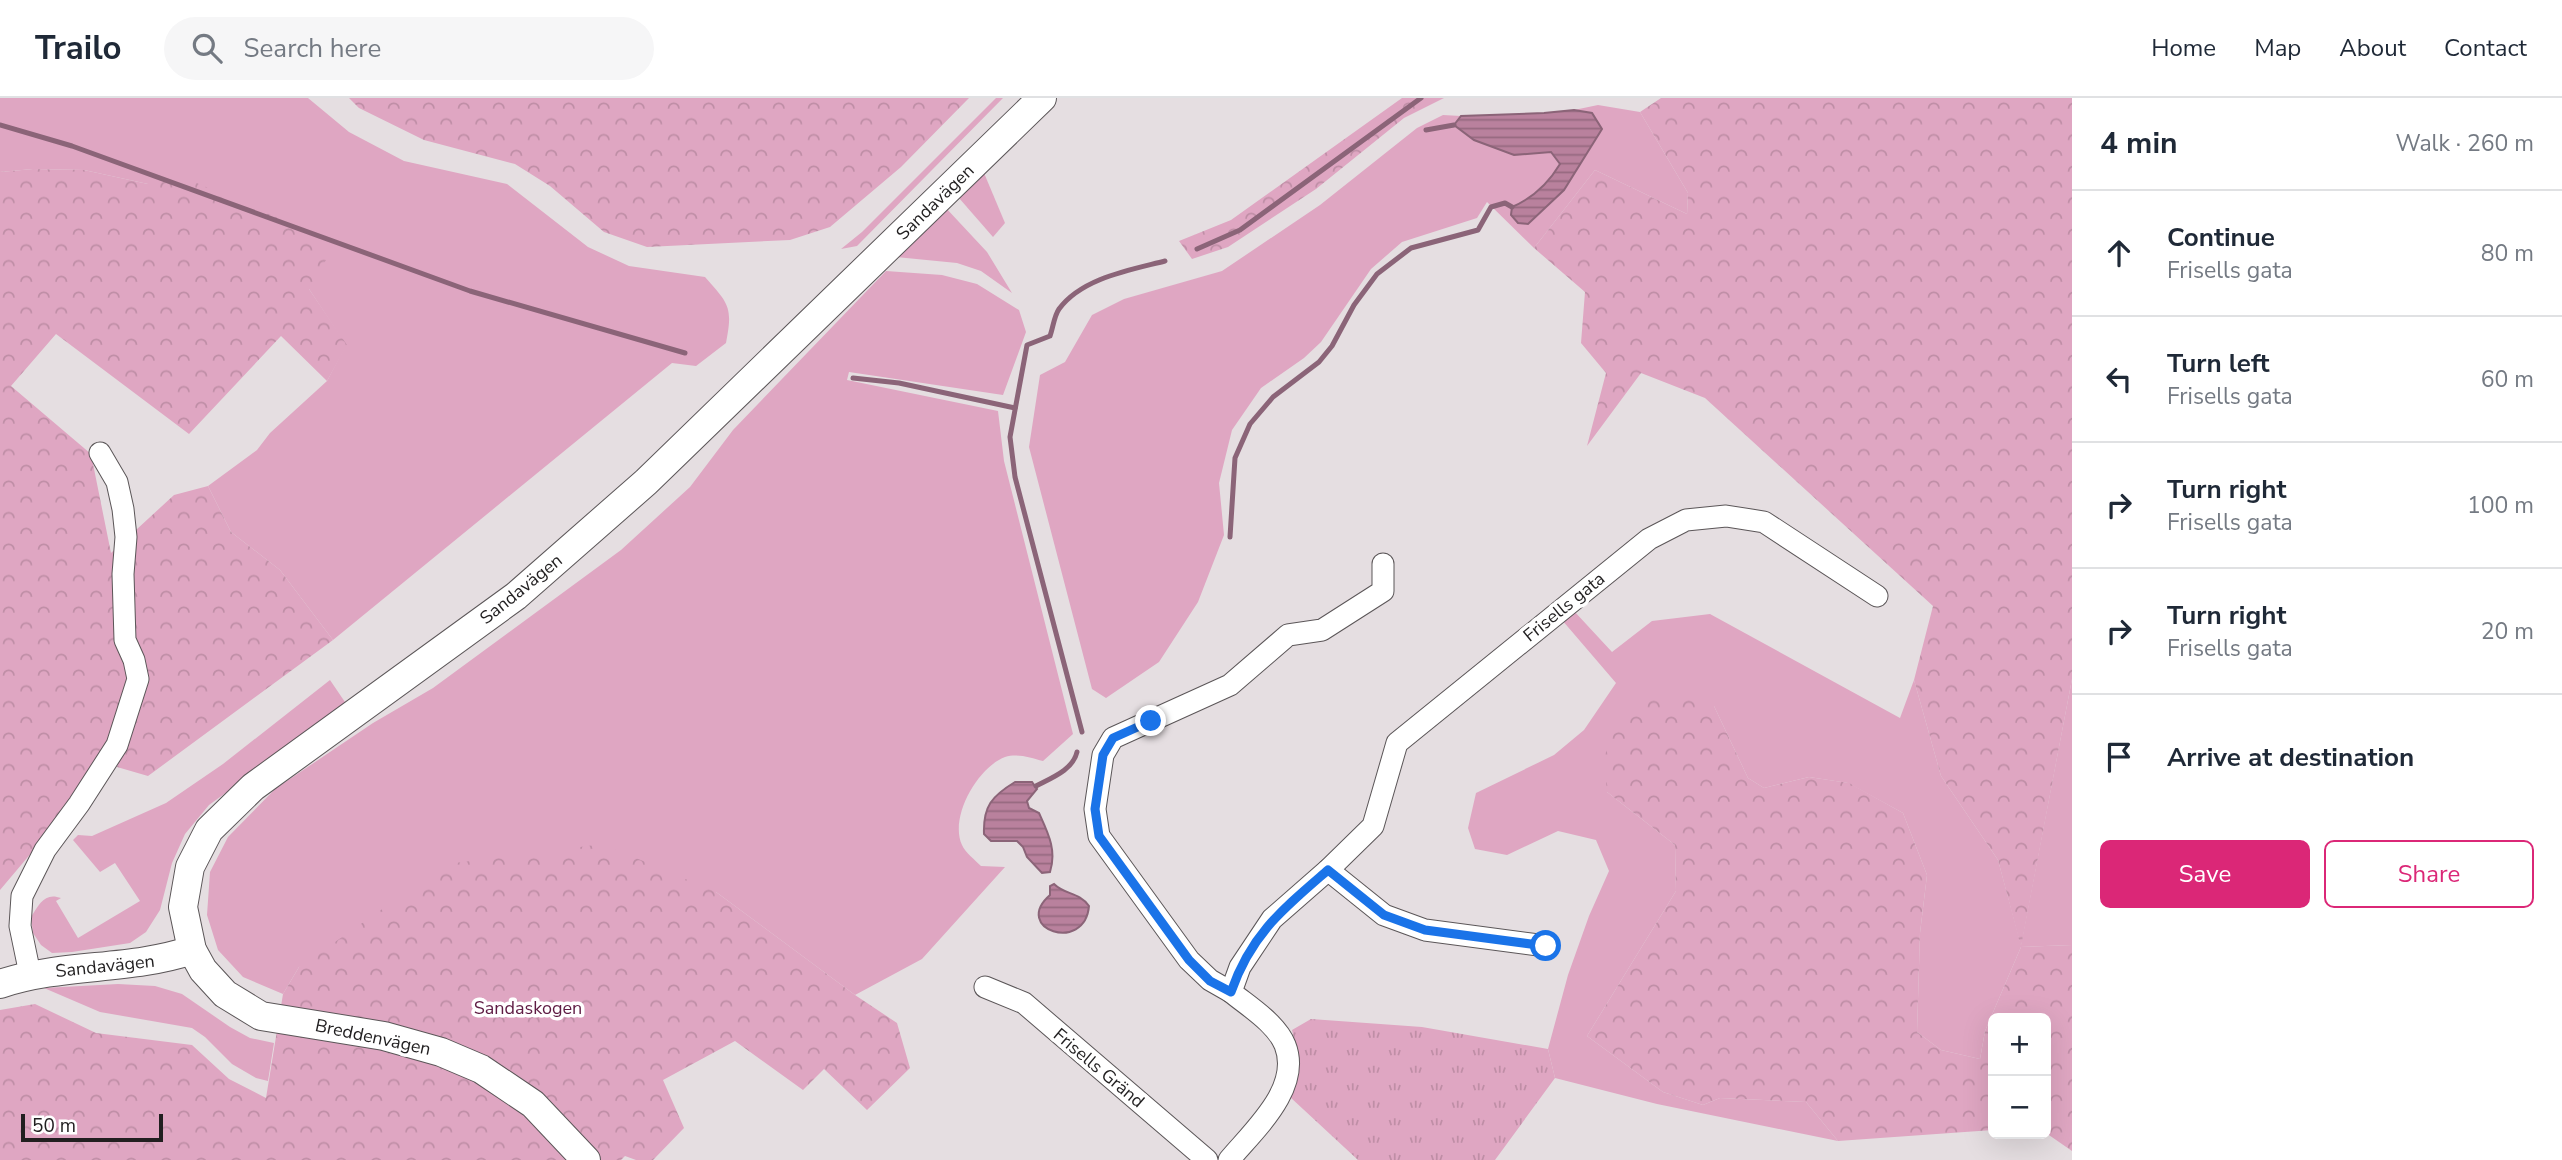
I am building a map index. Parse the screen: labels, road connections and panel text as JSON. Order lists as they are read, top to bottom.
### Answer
{
  "streets": {
    "street": [
      "Sandavägen",
      "Frisells gata",
      "Breddenvägen",
      "Frisells Gränd"
    ]
  },
  "crossings": [
    ["Sandavägen", "Breddenvägen"]
  ],
  "parks": ["Sandaskogen"],
  "scale_bar": "50 m",
  "page": {
    "header": "Trailo",
    "search": "Search here",
    "nav": [
      "Home",
      "Map",
      "About",
      "Contact"
    ],
    "heading": ["4 min", "Walk · 260 m"],
    "list": [
      ["Continue", "Frisells gata", "80 m"],
      ["Turn left", "Frisells gata", "60 m"],
      ["Turn right", "Frisells gata", "100 m"],
      ["Turn right", "Frisells gata", "20 m"],
      "Arrive at destination"
    ],
    "buttons": ["Save", "Share"],
    "map_buttons": ["+", "−"],
    "scale": "50 m"
  }
}
